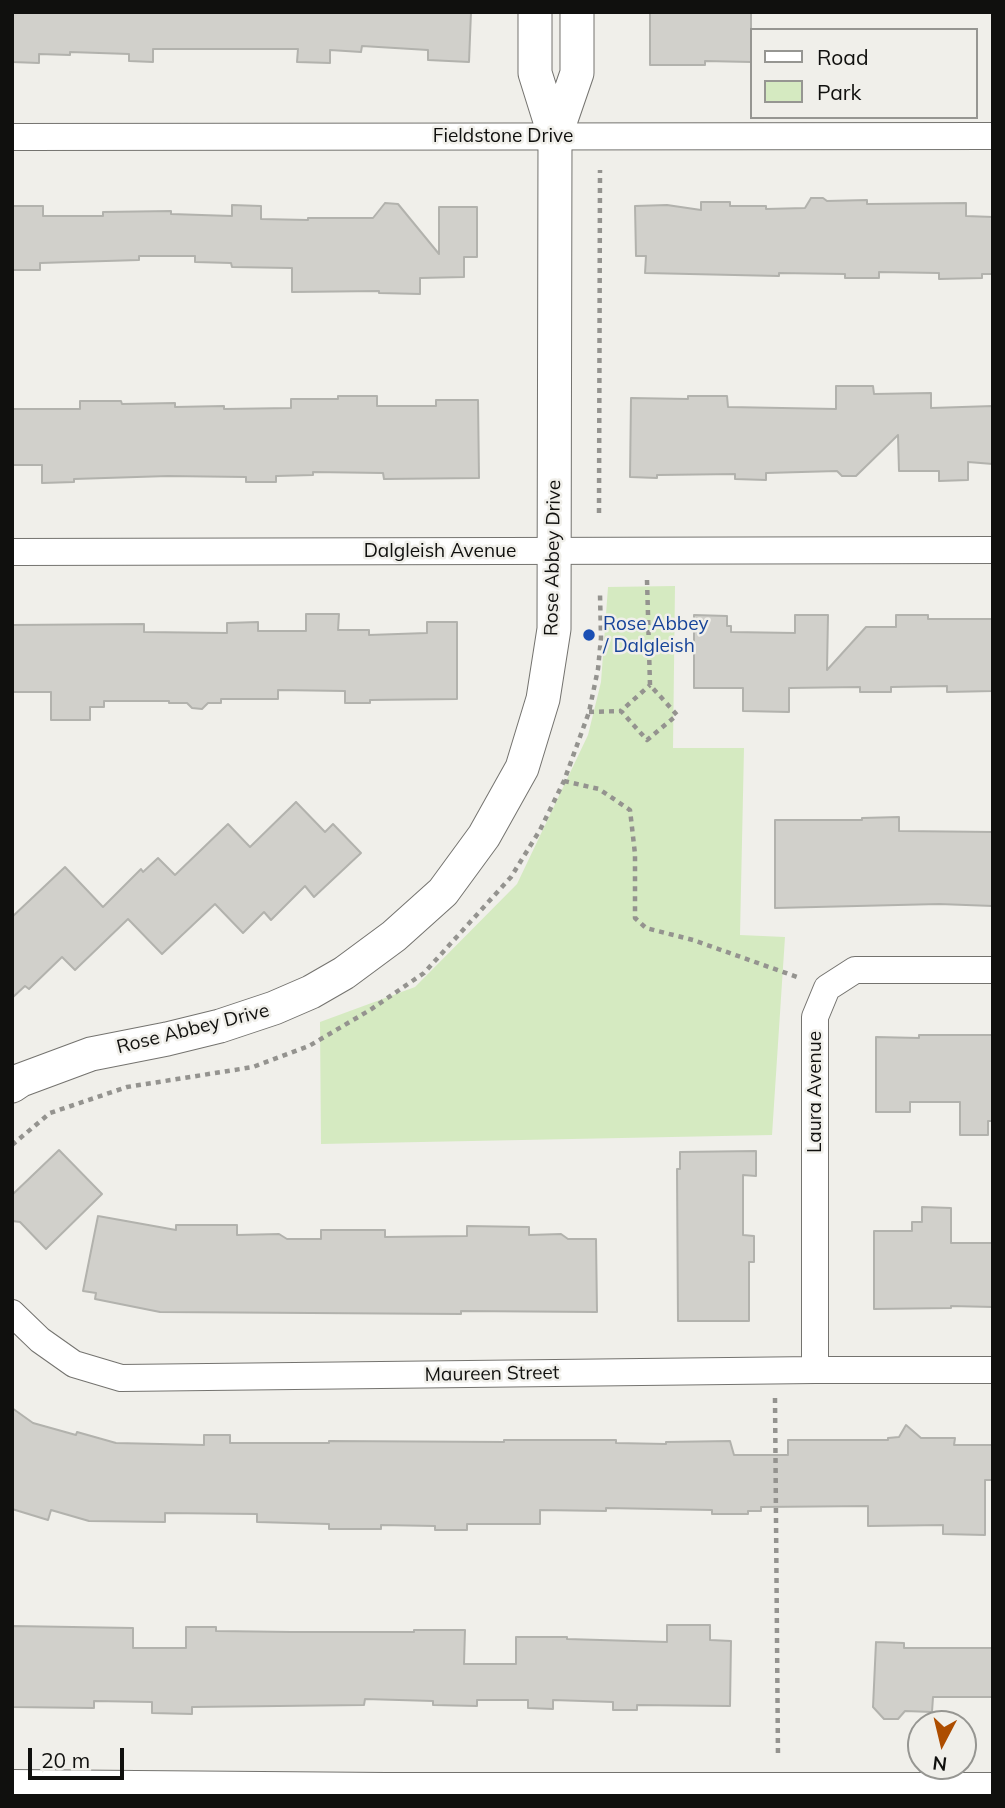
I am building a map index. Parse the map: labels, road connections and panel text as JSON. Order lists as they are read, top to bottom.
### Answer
{
  "streets": {
    "street": [
      "Fieldstone Drive",
      "Dalgleish Avenue",
      "Rose Abbey Drive",
      "Laura Avenue",
      "Maureen Street"
    ]
  },
  "crossings": [
    ["Fieldstone Drive", "Rose Abbey Drive"],
    ["Dalgleish Avenue", "Rose Abbey Drive"],
    ["Laura Avenue", "Maureen Street"]
  ],
  "places": ["Rose Abbey / Dalgleish"],
  "legend": ["Road", "Park"],
  "scale_bar": "20 m",
  "north": "bottom"
}
